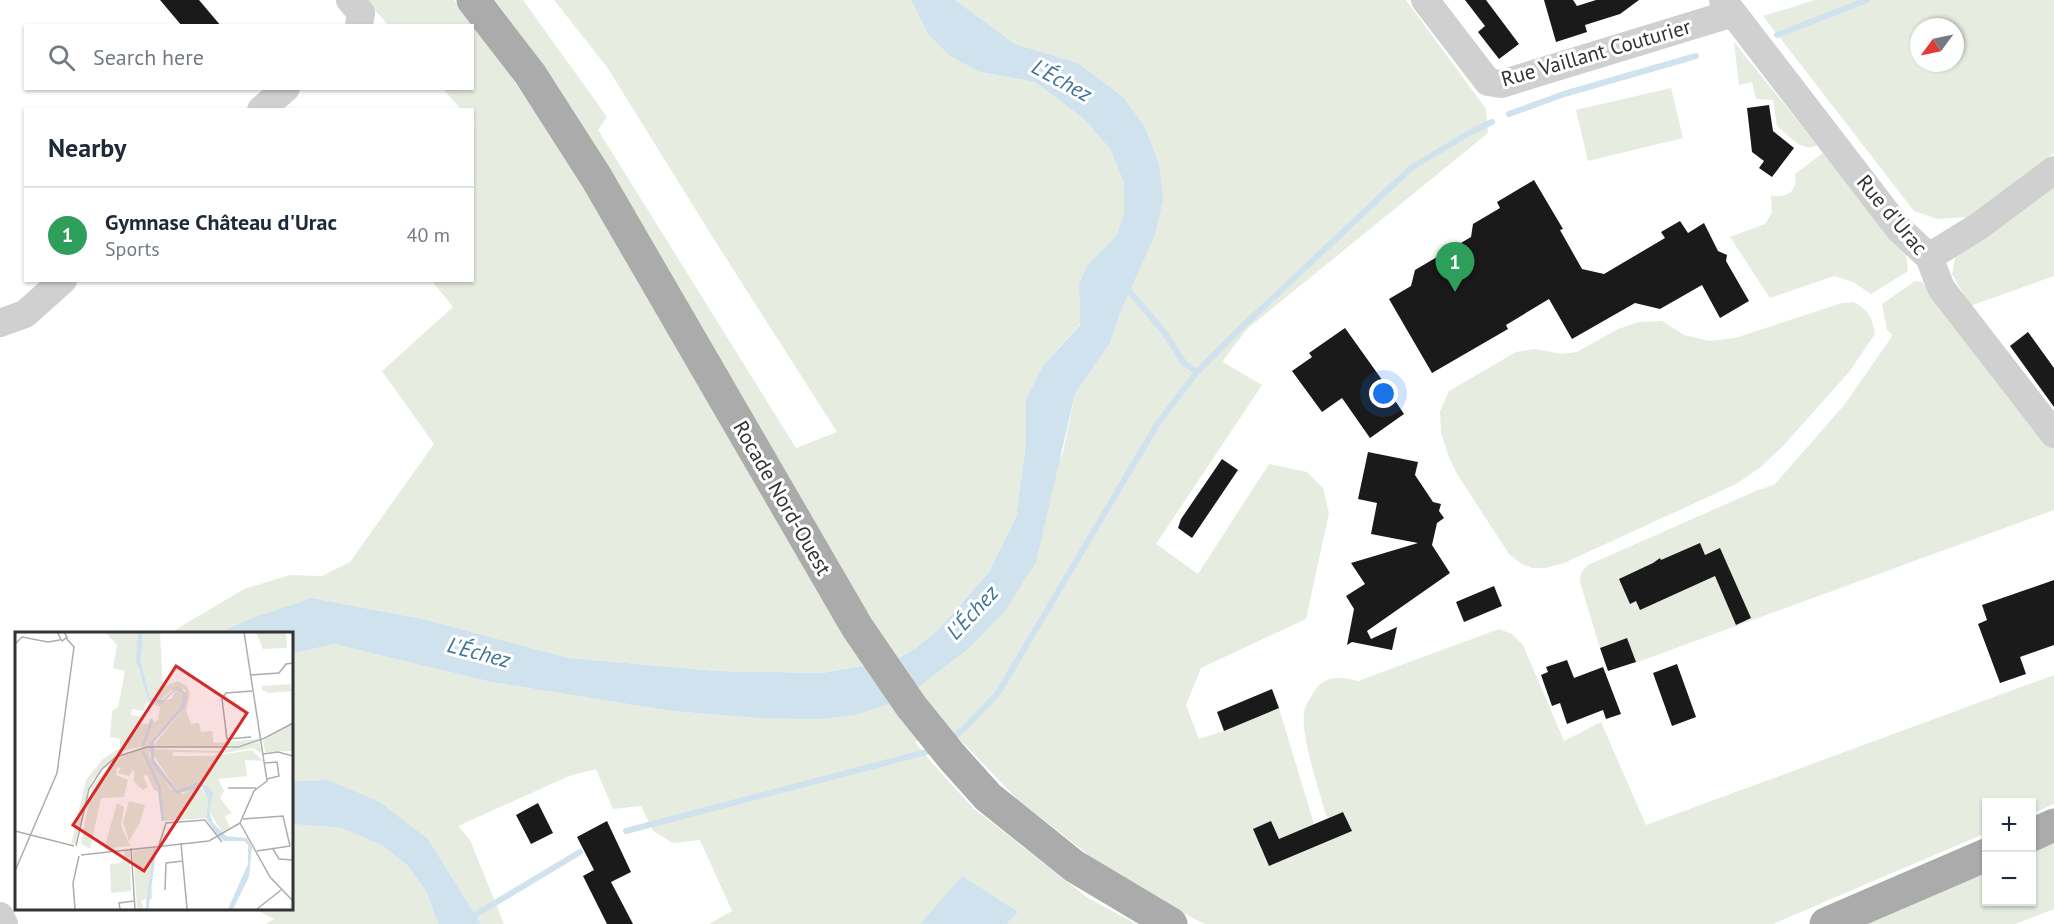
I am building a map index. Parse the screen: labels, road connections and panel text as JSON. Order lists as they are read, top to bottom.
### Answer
{
  "streets": {
    "main road": ["Rocade Nord-Ouest"],
    "street": ["Rue Vaillant Couturier", "Rue d'Urac"]
  },
  "crossings": [
    ["Rue Vaillant Couturier", "Rue d'Urac"]
  ],
  "water": ["L'Échez"],
  "north": "bottom left",
  "page": {
    "search": "Search here",
    "heading": "Nearby",
    "list": [
      {
        "mark": "1",
        "name": "Gymnase Château d'Urac",
        "note": "Sports",
        "value": "40 m"
      }
    ],
    "pins": "1",
    "map_buttons": ["+", "−"]
  }
}
